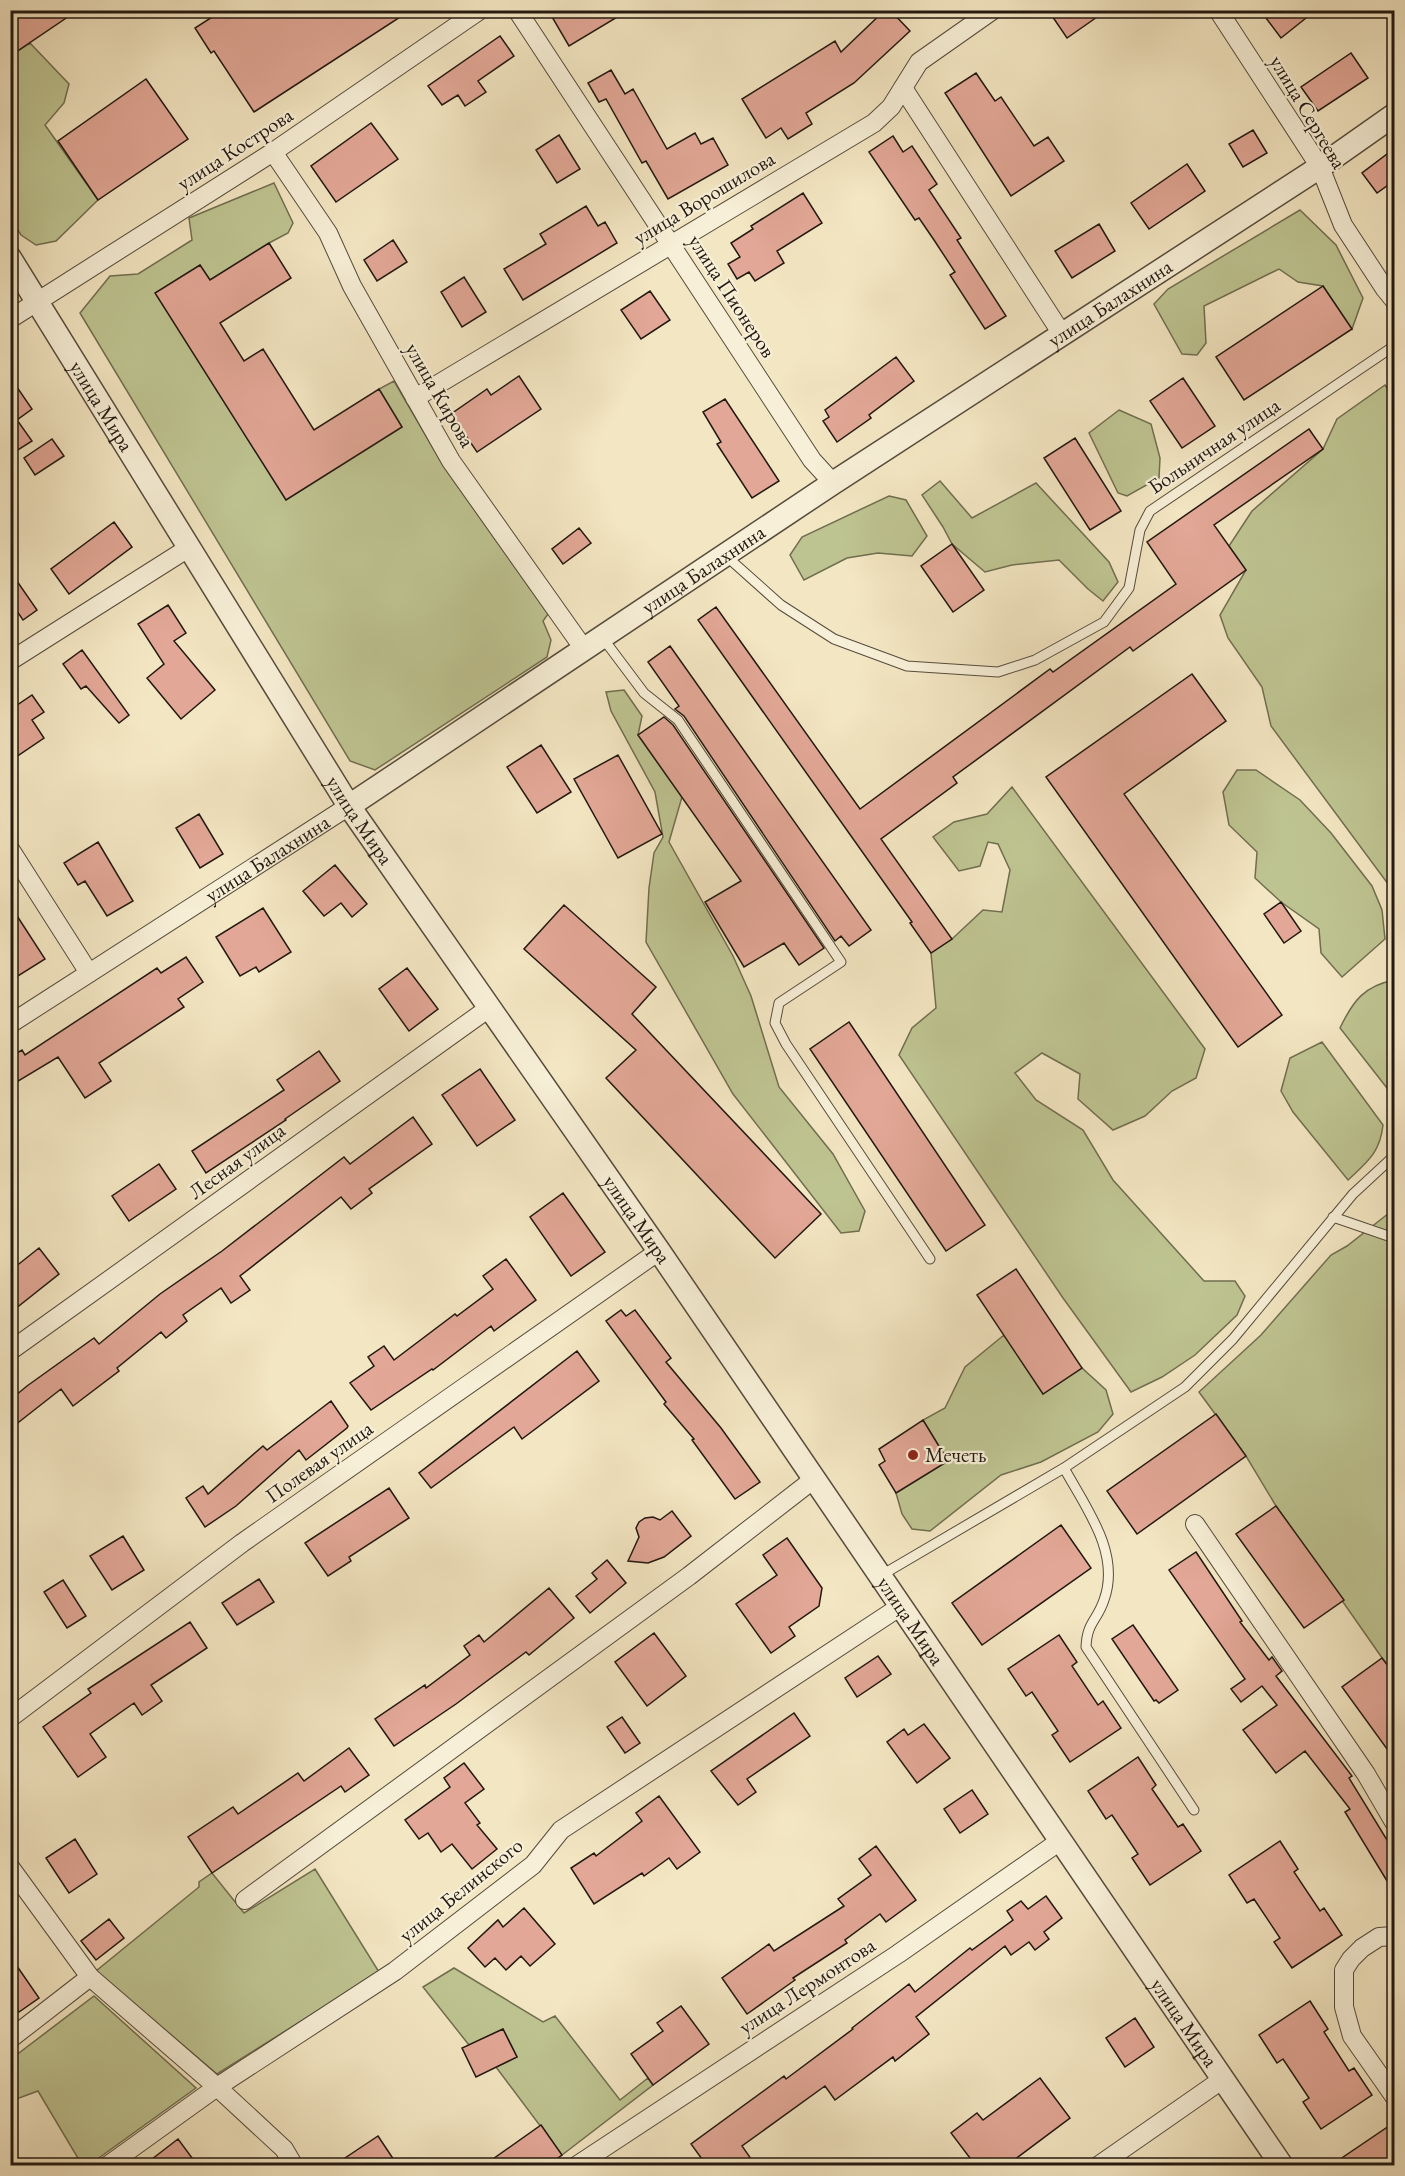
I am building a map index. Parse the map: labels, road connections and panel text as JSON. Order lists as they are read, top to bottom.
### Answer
{
  "streets": {
    "street": [
      "улица Сергеева",
      "улица Кострова",
      "улица Ворошилова",
      "улица Пионеров",
      "улица Балахнина",
      "улица Кирова",
      "улица Мира",
      "Лесная улица",
      "Полевая улица",
      "улица Белинского",
      "улица Лермонтова"
    ],
    "lane": ["Больничная улица"]
  },
  "crossings": [
    ["улица Сергеева", "улица Балахнина"],
    ["улица Кострова", "улица Кирова"],
    ["улица Кострова", "улица Мира"],
    ["улица Ворошилова", "улица Пионеров"],
    ["улица Ворошилова", "улица Кирова"],
    ["улица Пионеров", "улица Балахнина"],
    ["улица Балахнина", "улица Кирова"],
    ["улица Балахнина", "улица Мира"],
    ["улица Балахнина", "Больничная улица"],
    ["улица Мира", "Лесная улица"],
    ["улица Мира", "Полевая улица"],
    ["улица Мира", "улица Белинского"],
    ["улица Мира", "улица Лермонтова"]
  ],
  "places": ["Мечеть"]
}
